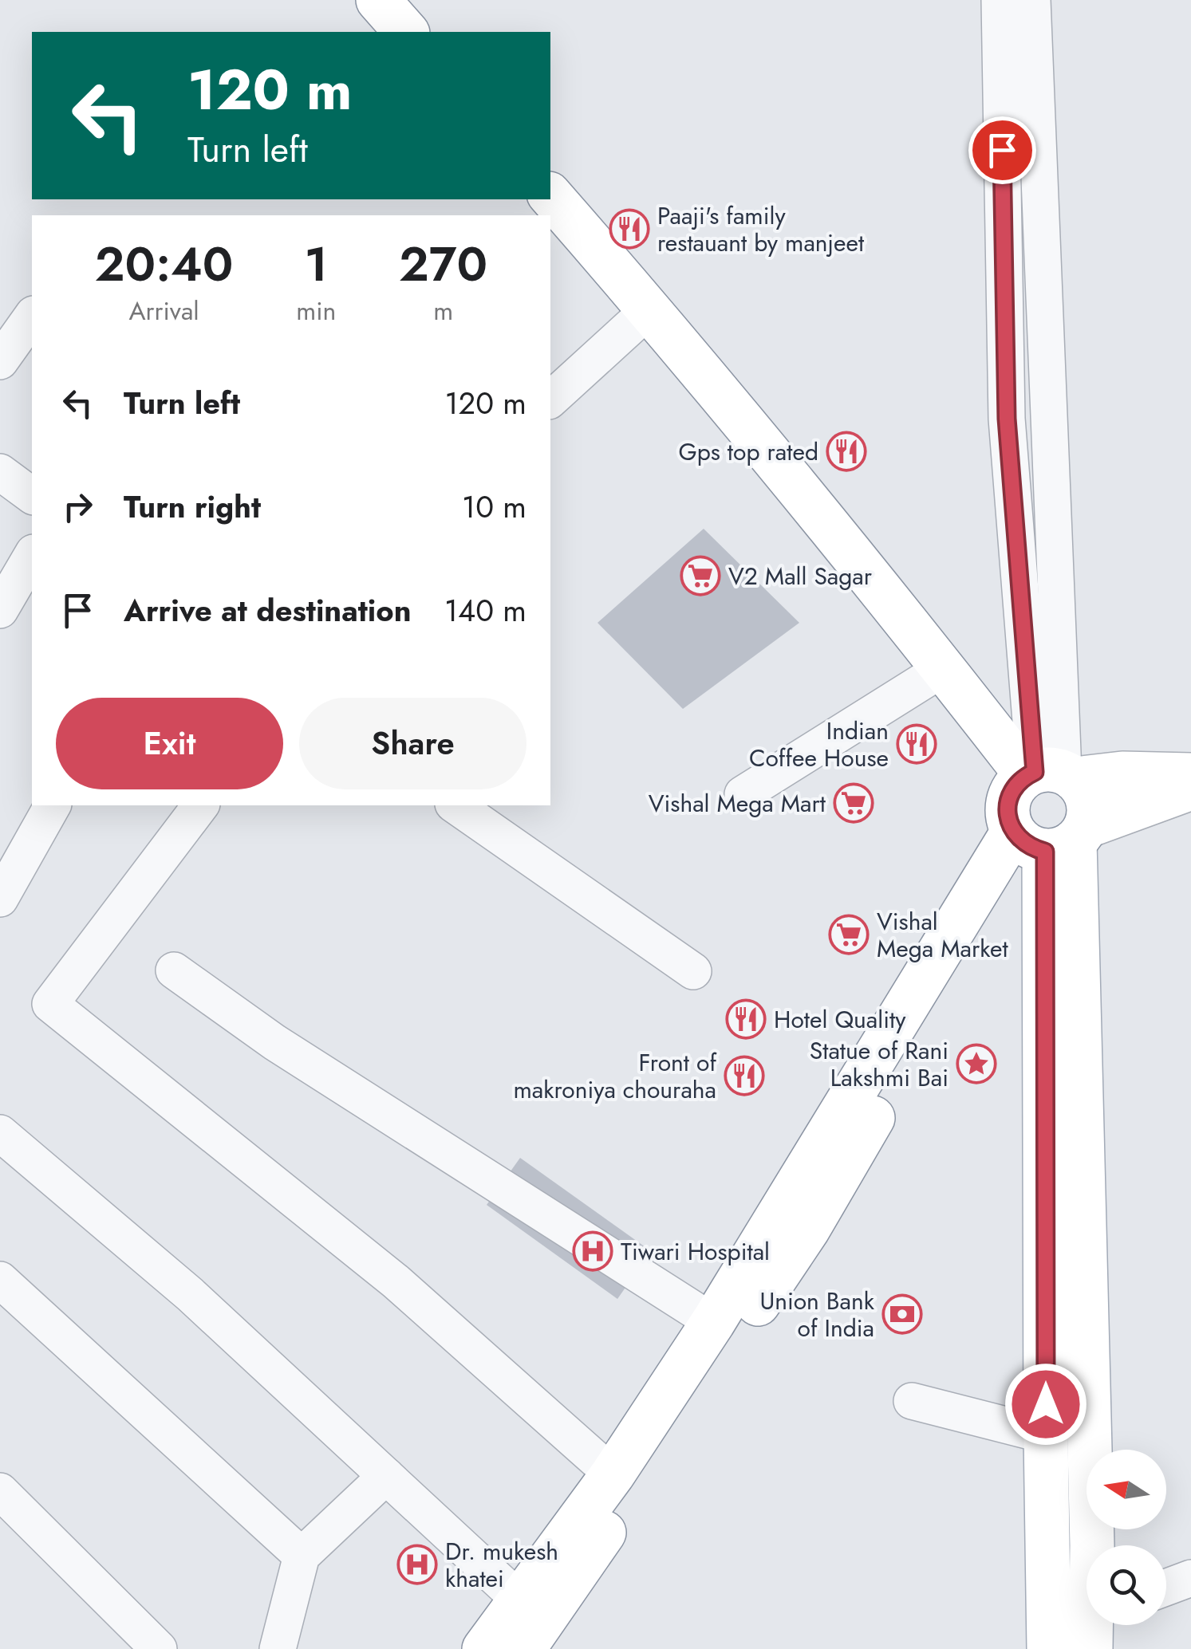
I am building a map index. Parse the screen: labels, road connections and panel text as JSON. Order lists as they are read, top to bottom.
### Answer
{
  "places": {
    "restaurant": [
      "Paaji's family restauant by manjeet",
      "Gps top rated",
      "Indian Coffee House",
      "Hotel Quality",
      "Front of makroniya chouraha"
    ],
    "supermarket": ["V2 Mall Sagar", "Vishal Mega Mart", "Vishal Mega Market"],
    "place": ["Statue of Rani Lakshmi Bai"],
    "hospital": ["Tiwari Hospital", "Dr. mukesh khatei"],
    "bank": ["Union Bank of India"]
  },
  "north": "left",
  "page": {
    "turn": ["120 m", "Turn left"],
    "eta": [
      "20:40",
      "Arrival",
      "1",
      "min",
      "270",
      "m"
    ],
    "list": [
      {
        "name": "Turn left",
        "value": "120 m"
      },
      {
        "name": "Turn right",
        "value": "10 m"
      },
      {
        "name": "Arrive at destination",
        "value": "140 m"
      }
    ],
    "buttons": ["Exit", "Share"]
  }
}
